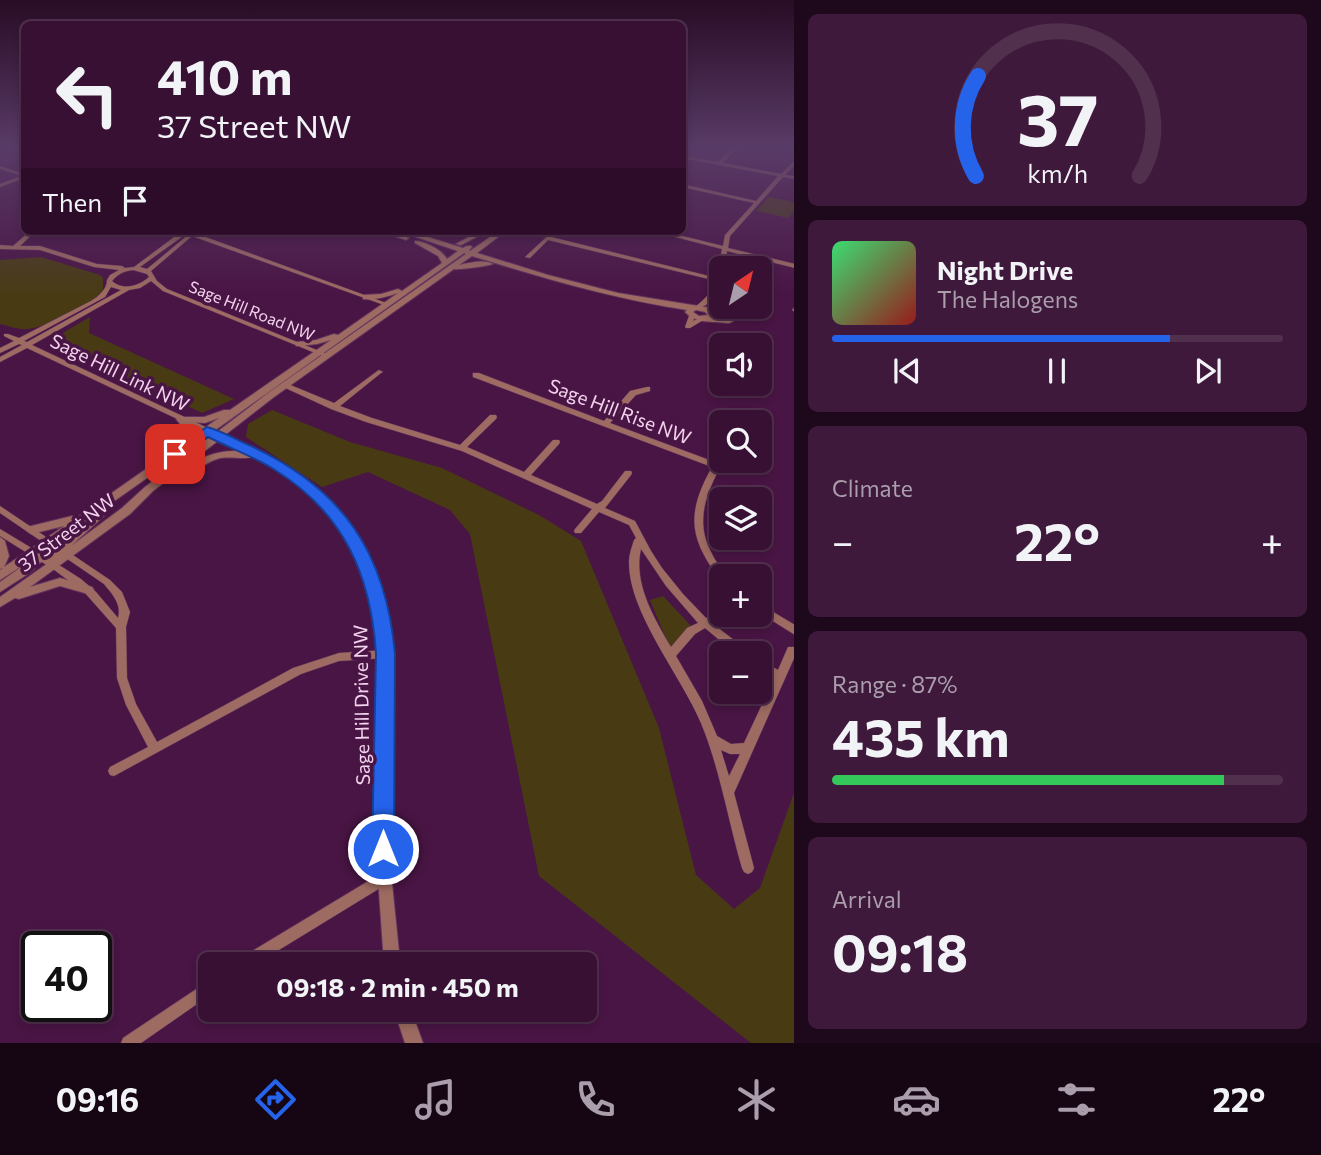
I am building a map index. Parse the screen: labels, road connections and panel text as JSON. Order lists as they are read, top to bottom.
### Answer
{
  "streets": {
    "street": [
      "Sage Hill Road NW",
      "Sage Hill Link NW",
      "Sage Hill Rise NW",
      "37 Street NW",
      "Sage Hill Drive NW"
    ]
  },
  "crossings": [
    ["Sage Hill Link NW", "37 Street NW"],
    ["Sage Hill Link NW", "Sage Hill Drive NW"],
    ["37 Street NW", "Sage Hill Drive NW"]
  ],
  "north": "top right",
  "page": {
    "turn": ["410 m", "37 Street NW"],
    "then": "Then",
    "song": ["Night Drive", "The Halogens"],
    "map_buttons": ["+", "−"],
    "tile": [
      "Climate",
      ["Range · 87%", "435 km"],
      ["Arrival", "09:18"]
    ],
    "heat": ["−", "22°", "+"],
    "limit": "40",
    "trip": "09:18 · 2 min · 450 m",
    "tabs": ["09:16", "22°"],
    "gauge": ["37", "km/h"]
  }
}
